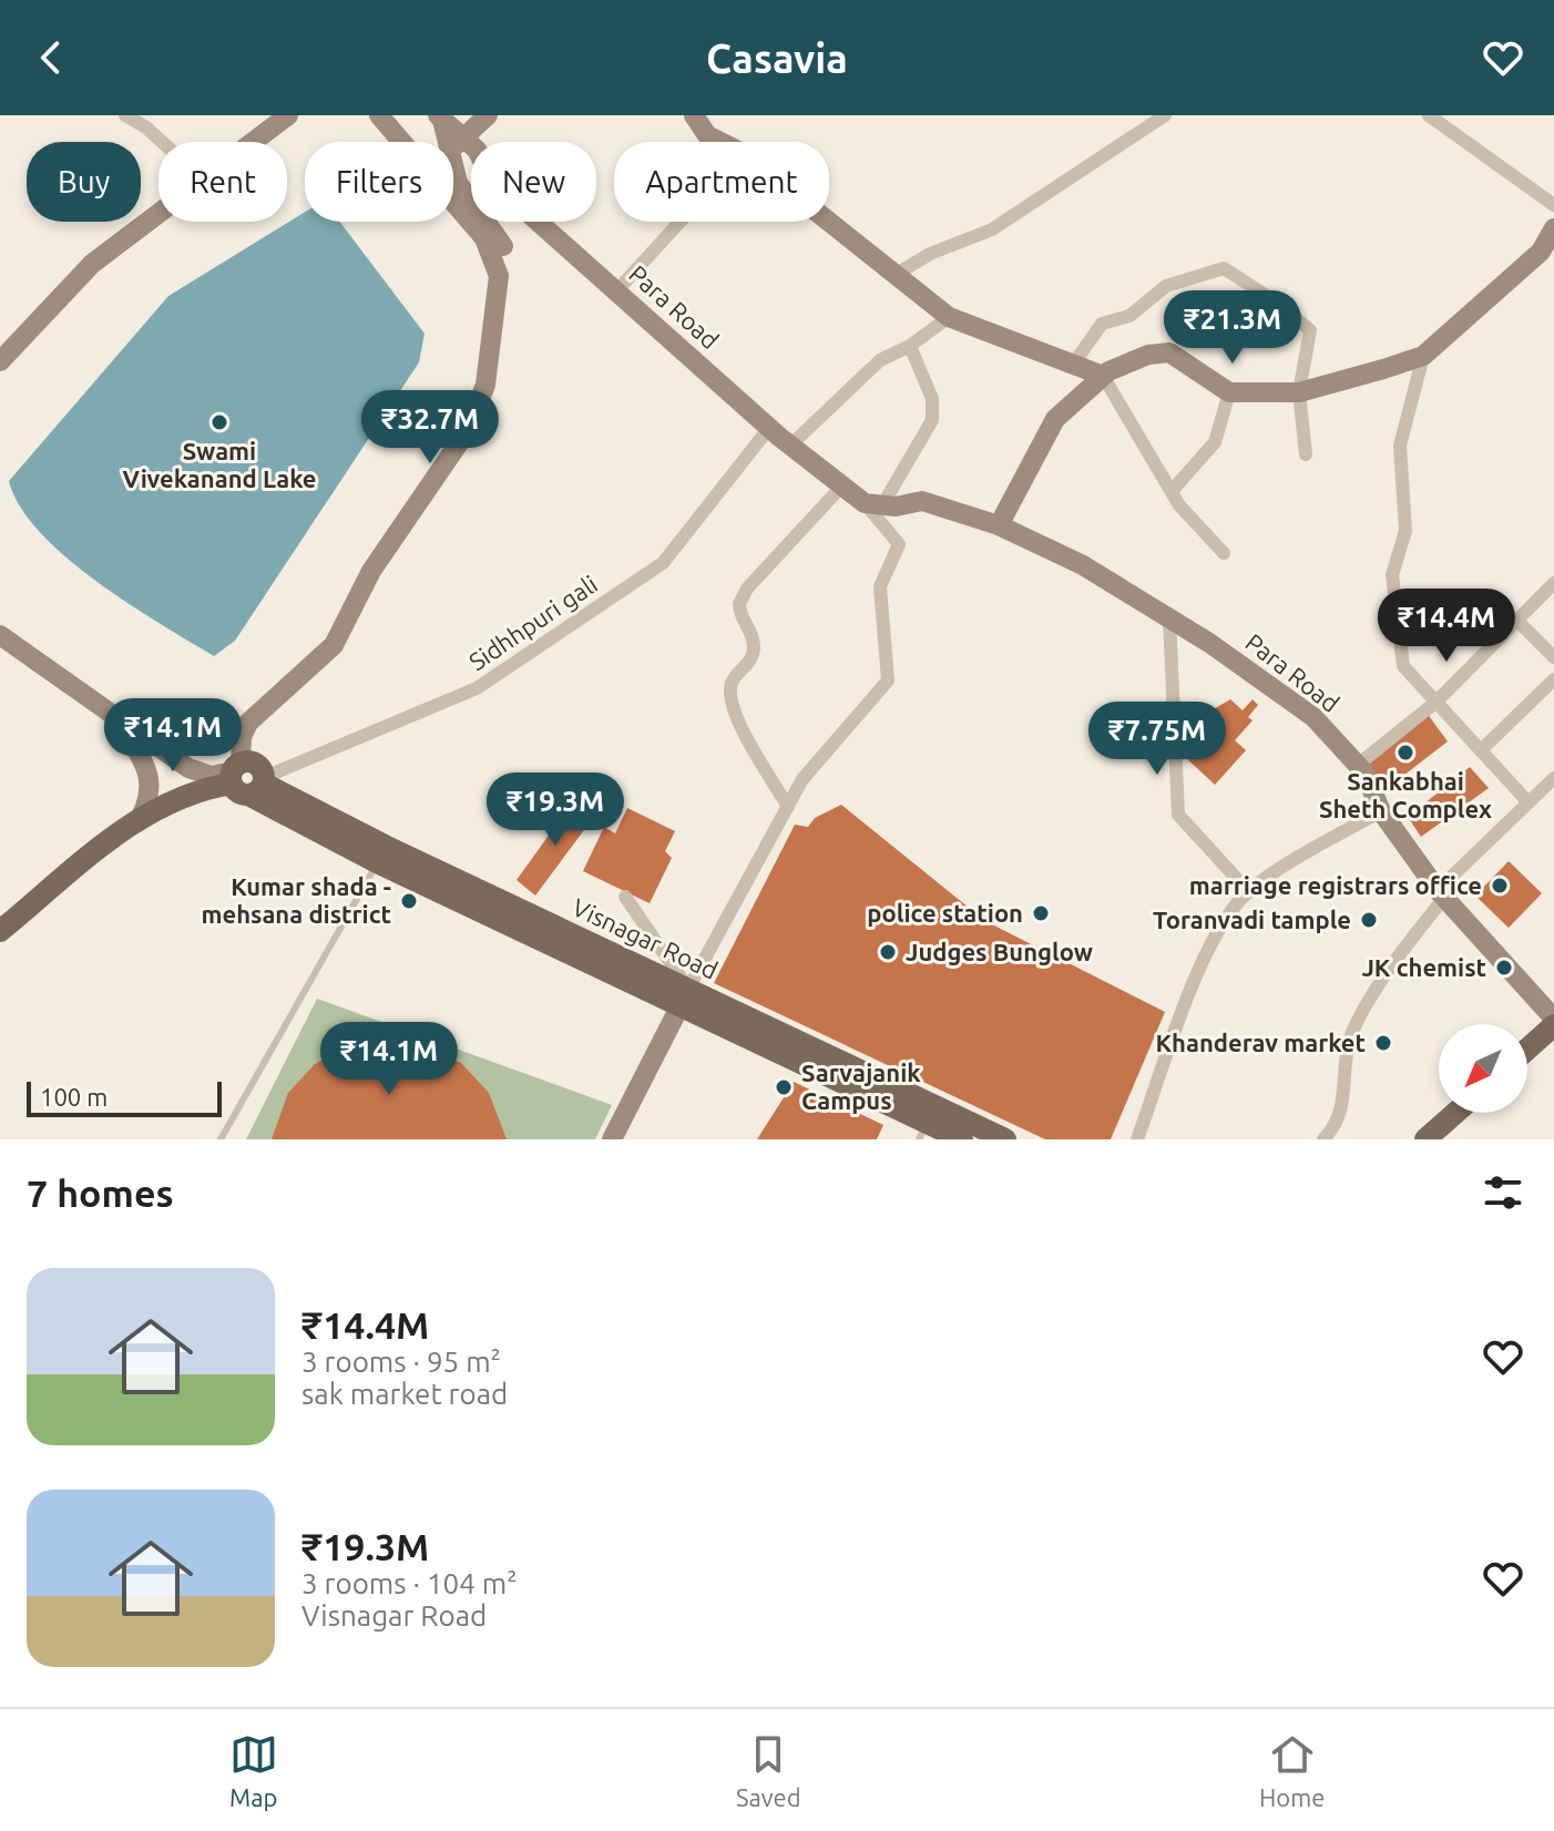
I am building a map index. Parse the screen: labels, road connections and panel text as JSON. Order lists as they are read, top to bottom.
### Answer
{
  "streets": {
    "main road": ["Visnagar Road"],
    "street": ["Para Road", "Sidhhpuri gali"]
  },
  "crossings": [
    ["Para Road", "Sidhhpuri gali"],
    ["Sidhhpuri gali", "Visnagar Road"]
  ],
  "places": [
    "Swami Vivekanand Lake",
    "Sankabhai Sheth Complex",
    "marriage registrars office",
    "Kumar shada - mehsana district",
    "police station",
    "Toranvadi tample",
    "Judges Bunglow",
    "JK chemist",
    "Khanderav market",
    "Sarvajanik Campus"
  ],
  "scale_bar": "100 m",
  "north": "bottom left",
  "page": {
    "header": "Casavia",
    "chip": [
      "Buy",
      "Rent",
      "Filters",
      "New",
      "Apartment"
    ],
    "price": [
      "₹21.3M",
      "₹32.7M",
      "₹14.4M",
      "₹14.1M",
      "₹7.75M",
      "₹19.3M",
      "₹14.1M"
    ],
    "scale": "100 m",
    "heading": "7 homes",
    "list": [
      {
        "name": "₹14.4M",
        "note": "3 rooms · 95 m² · sak market road"
      },
      {
        "name": "₹19.3M",
        "note": "3 rooms · 104 m² · Visnagar Road"
      }
    ],
    "tabs": ["Map", "Saved", "Home"]
  }
}
